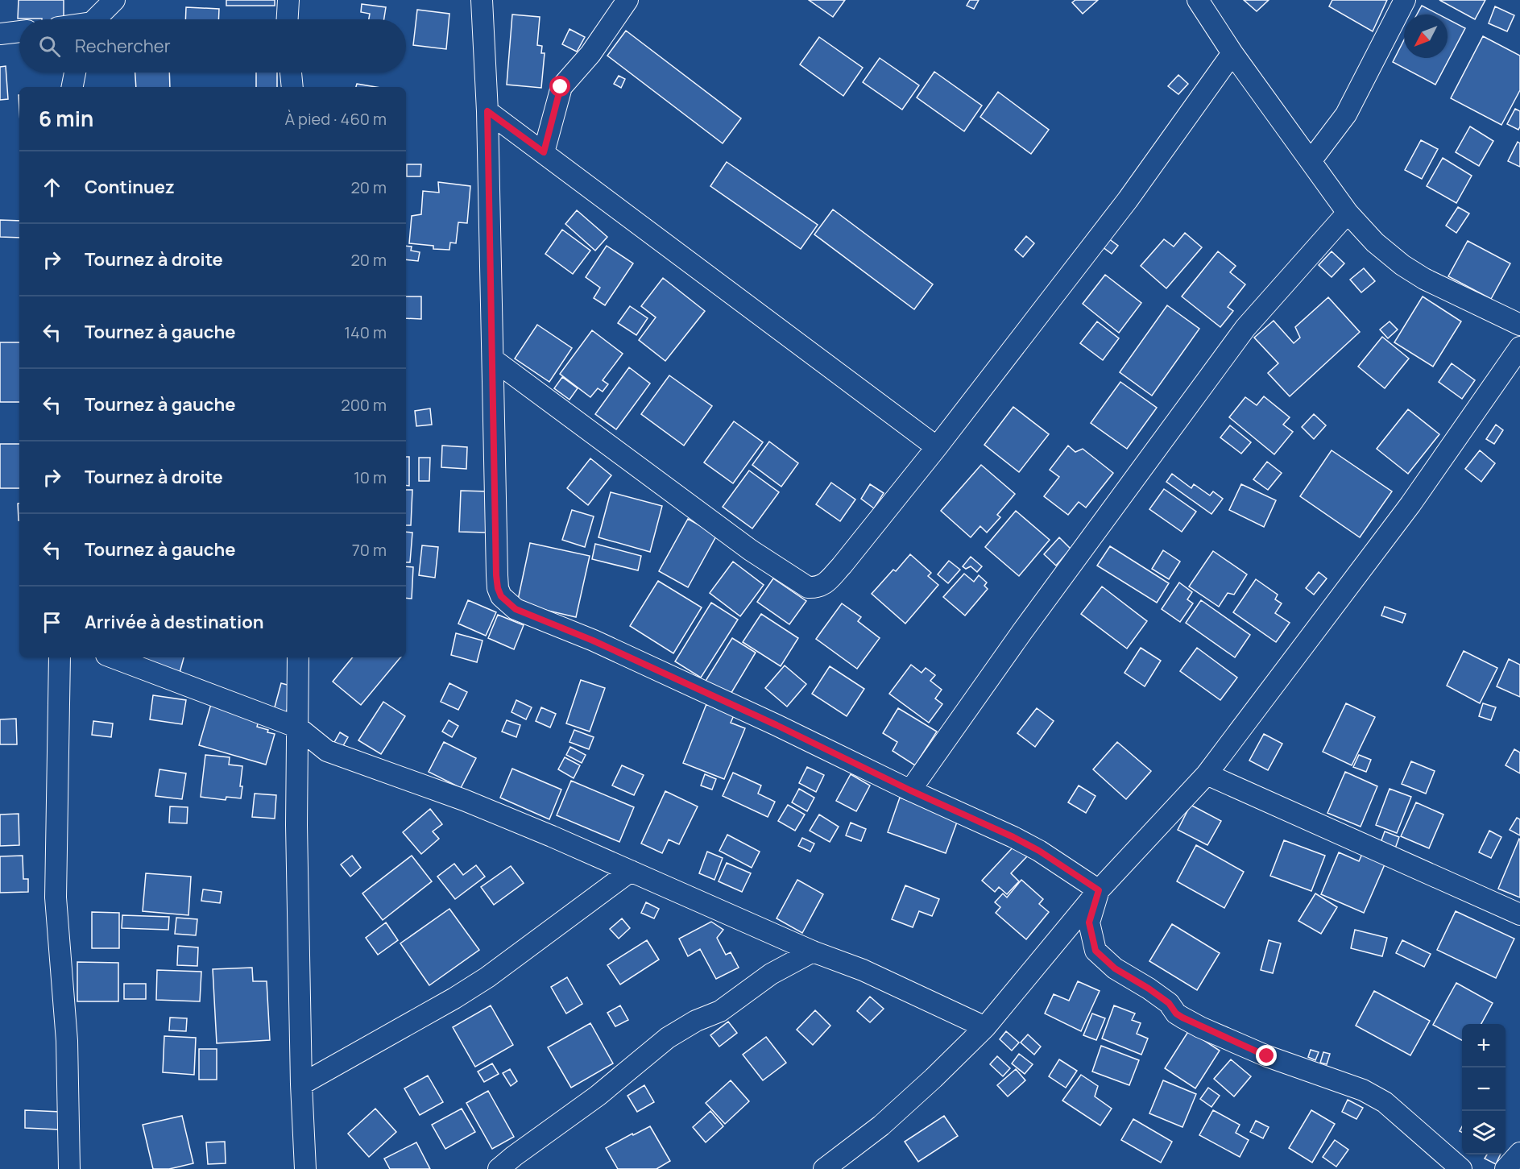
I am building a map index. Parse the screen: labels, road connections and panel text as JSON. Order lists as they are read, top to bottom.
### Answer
{
  "north": "bottom left",
  "page": {
    "search": "Rechercher",
    "heading": ["6 min", "À pied · 460 m"],
    "list": [
      ["Continuez", "20 m"],
      ["Tournez à droite", "20 m"],
      ["Tournez à gauche", "140 m"],
      ["Tournez à gauche", "200 m"],
      ["Tournez à droite", "10 m"],
      ["Tournez à gauche", "70 m"],
      "Arrivée à destination"
    ],
    "map_buttons": ["+", "−"]
  }
}
